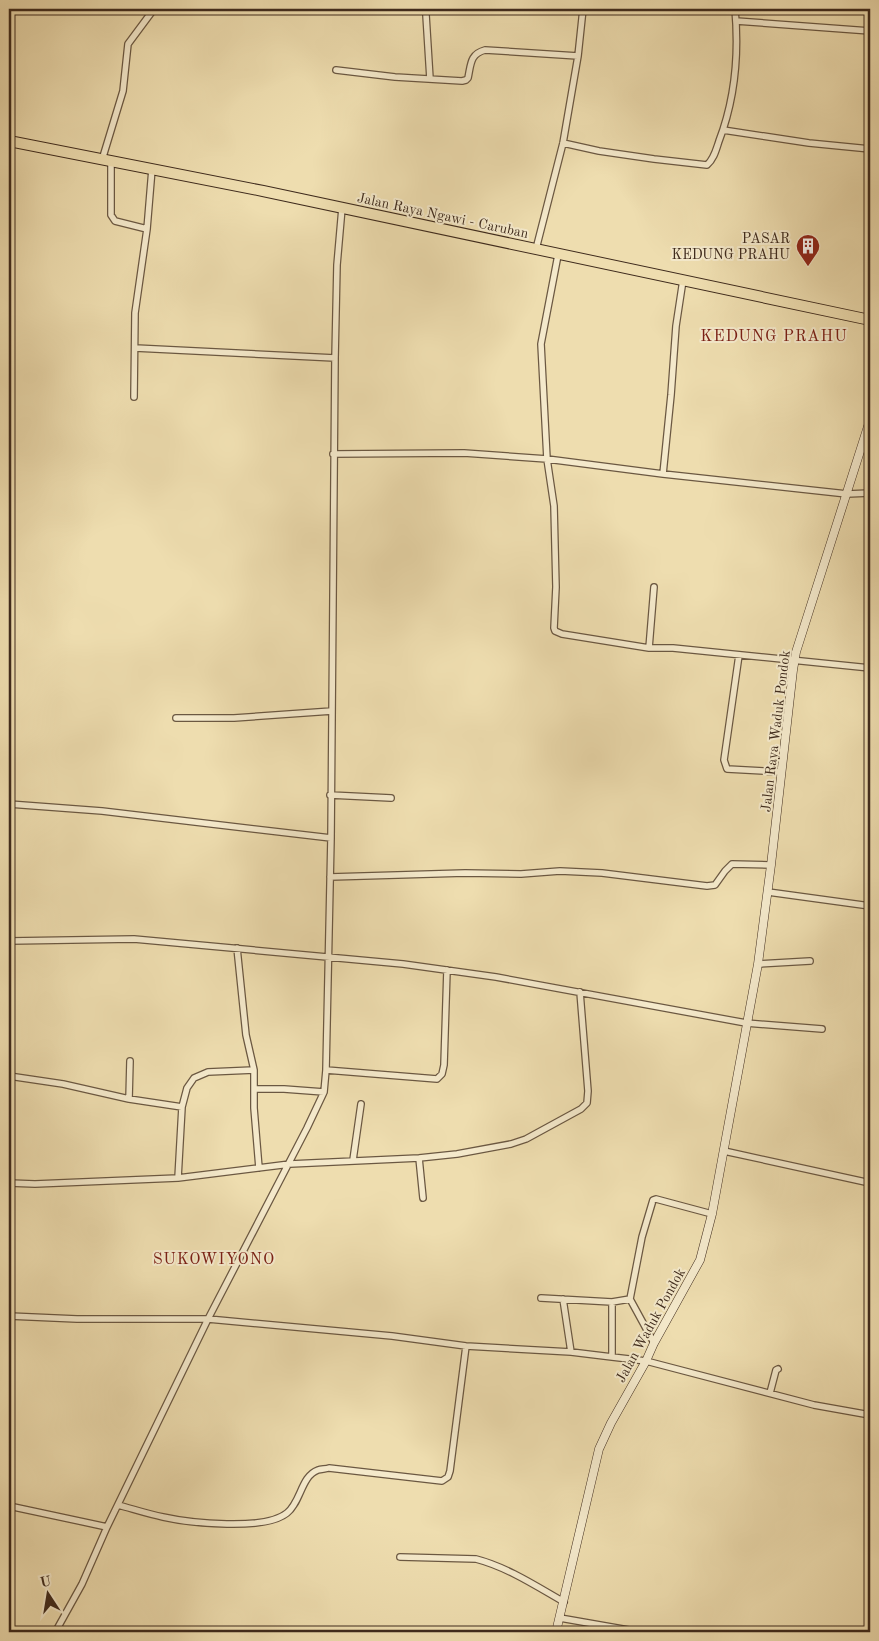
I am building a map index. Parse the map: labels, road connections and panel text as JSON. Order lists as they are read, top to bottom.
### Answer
{
  "streets": {
    "highway": ["Jalan Raya Ngawi - Caruban"],
    "street": ["Jalan Raya Waduk Pondok", "Jalan Waduk Pondok"]
  },
  "crossings": [
    ["Jalan Raya Waduk Pondok", "Jalan Waduk Pondok"]
  ],
  "districts": ["KEDUNG PRAHU", "SUKOWIYONO"],
  "places": {
    "building": ["PASAR KEDUNG PRAHU"]
  },
  "north": "top"
}
